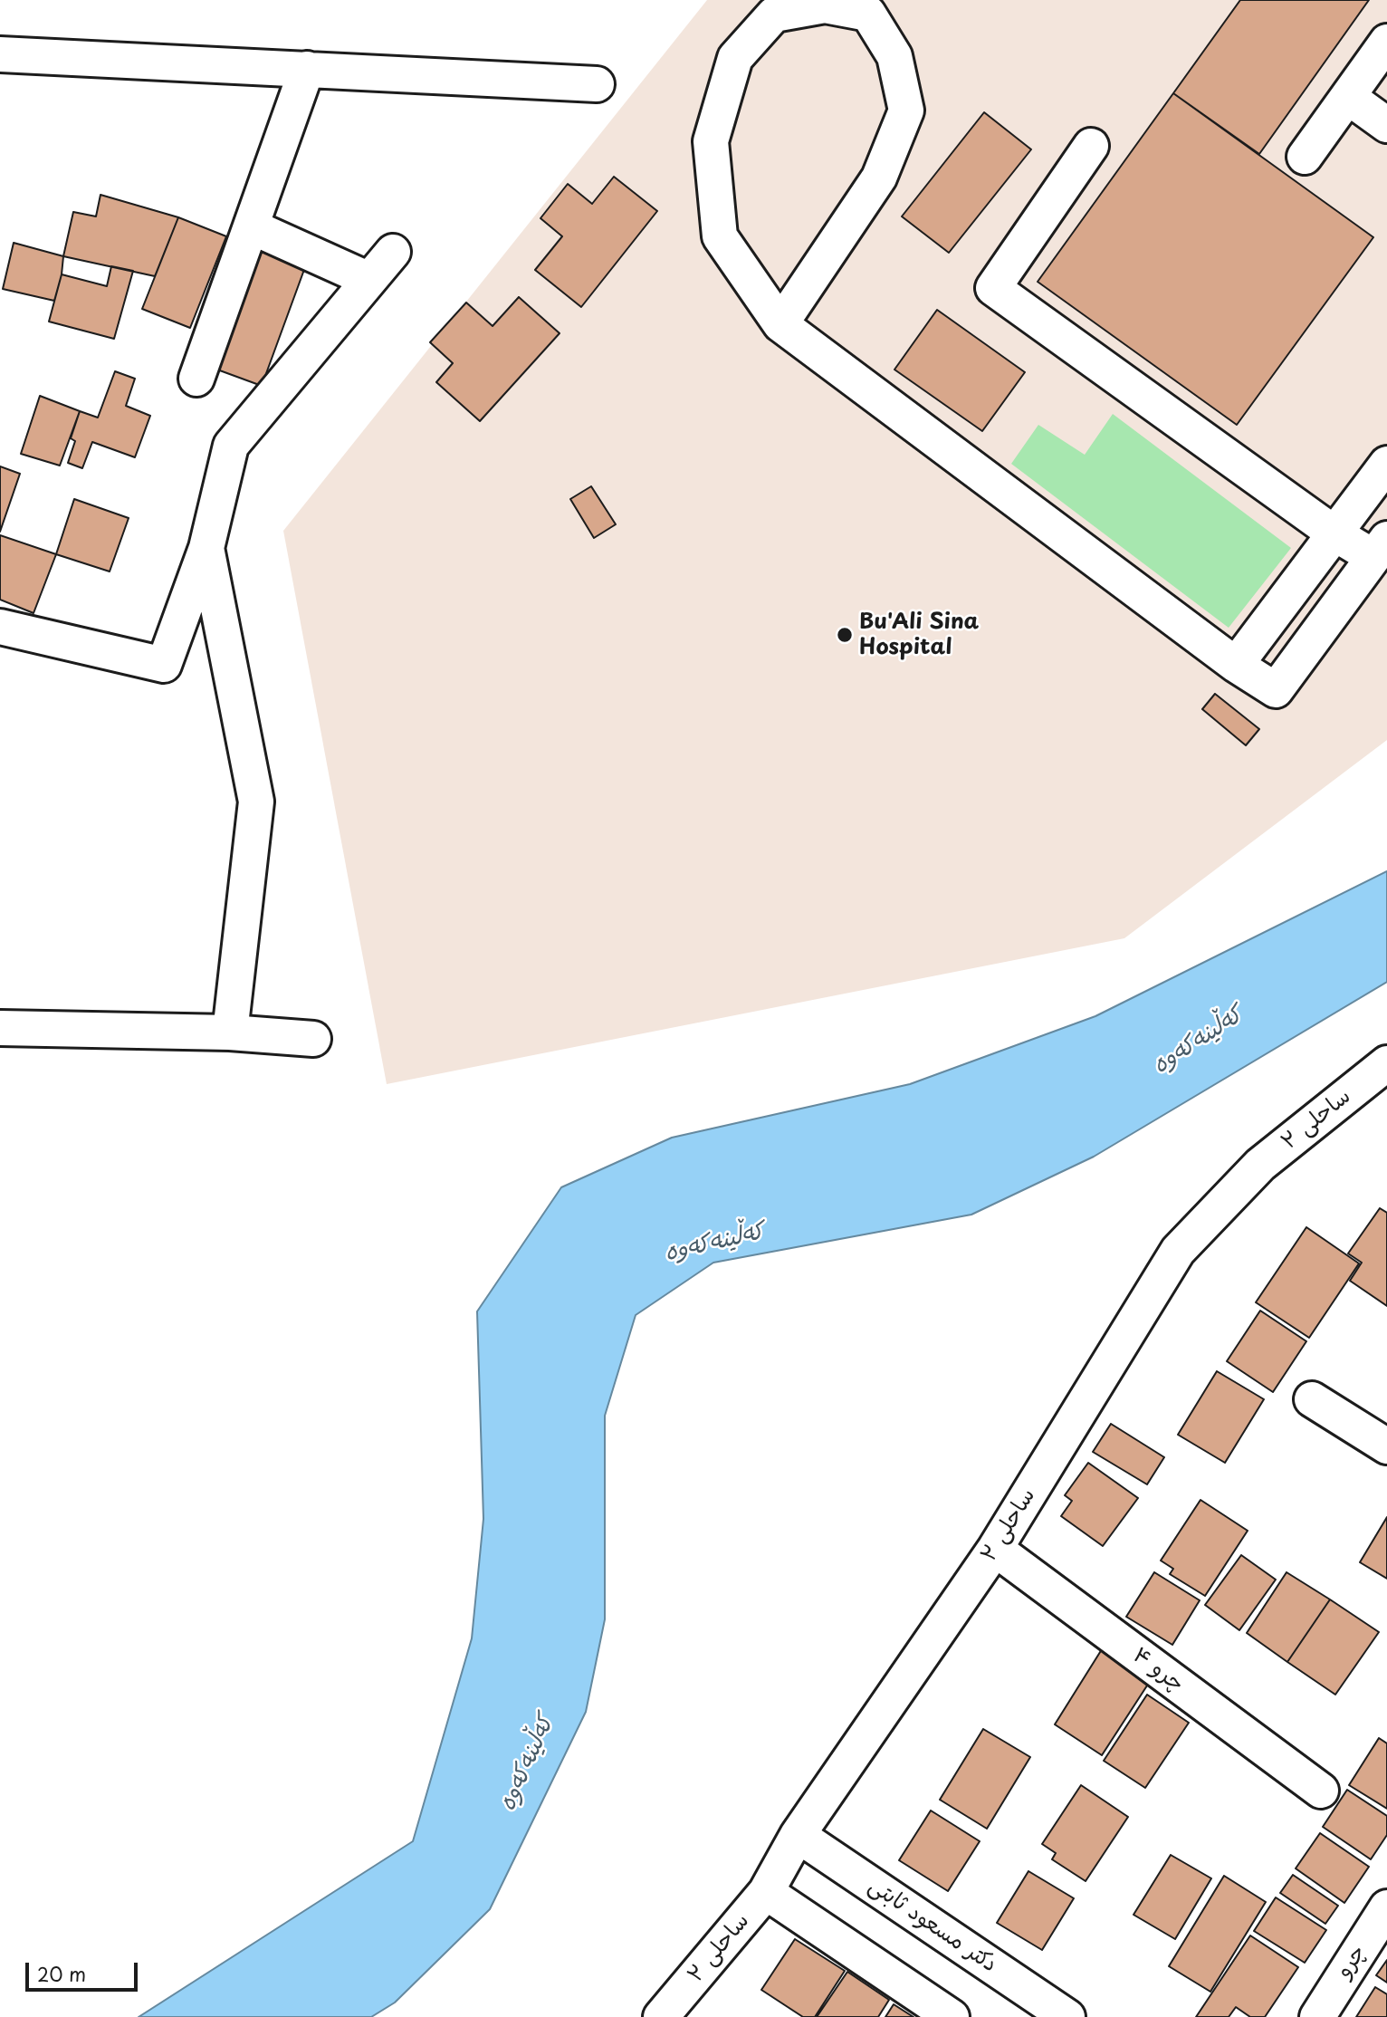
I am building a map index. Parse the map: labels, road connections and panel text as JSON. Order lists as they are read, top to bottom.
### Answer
{
  "streets": {
    "street": [
      "ساحلی ۲",
      "چرو ۴",
      "دکتر مسعود ثابتی",
      "چرو"
    ]
  },
  "crossings": [
    ["ساحلی ۲", "چرو ۴"],
    ["ساحلی ۲", "دکتر مسعود ثابتی"]
  ],
  "water": ["کەڵینەکەوە"],
  "places": ["Bu'Ali Sina Hospital"],
  "scale_bar": "20 m"
}
